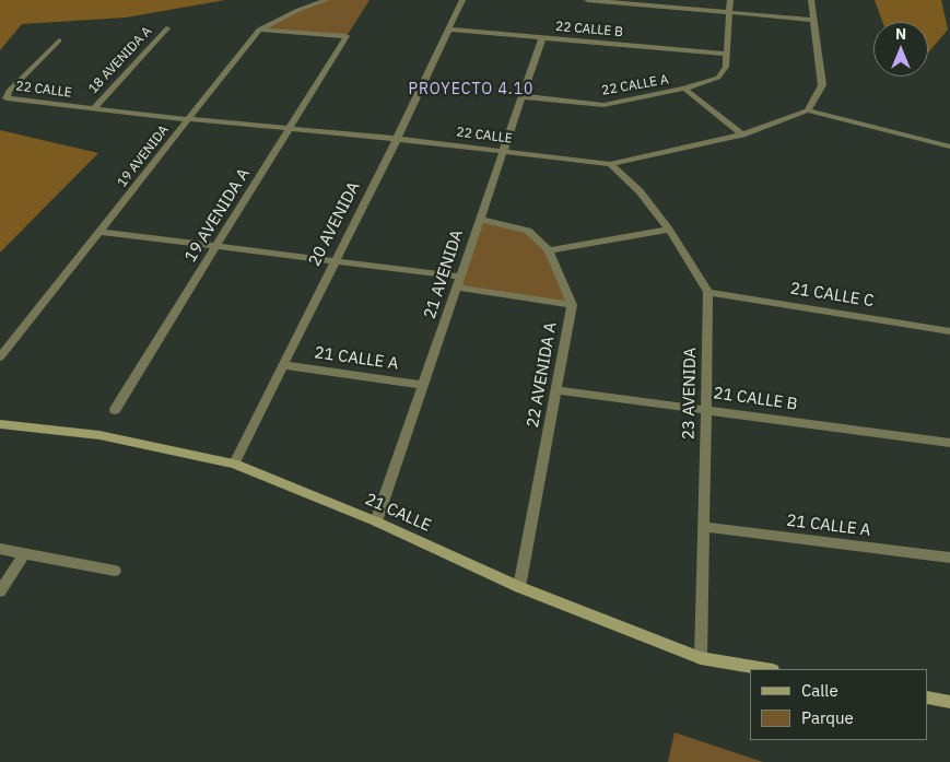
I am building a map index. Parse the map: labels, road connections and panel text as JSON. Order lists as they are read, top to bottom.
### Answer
{
  "streets": {
    "street": [
      "22 CALLE B",
      "18 AVENIDA A",
      "22 CALLE A",
      "22 CALLE",
      "19 AVENIDA",
      "19 AVENIDA A",
      "20 AVENIDA",
      "21 AVENIDA",
      "21 CALLE C",
      "21 CALLE A",
      "22 AVENIDA A",
      "23 AVENIDA",
      "21 CALLE B",
      "21 CALLE"
    ]
  },
  "crossings": [
    ["22 CALLE B", "22 CALLE A"],
    ["22 CALLE B", "20 AVENIDA"],
    ["22 CALLE B", "21 AVENIDA"],
    ["18 AVENIDA A", "22 CALLE"],
    ["22 CALLE A", "21 AVENIDA"],
    ["22 CALLE", "19 AVENIDA"],
    ["22 CALLE", "19 AVENIDA A"],
    ["22 CALLE", "20 AVENIDA"],
    ["22 CALLE", "21 AVENIDA"],
    ["19 AVENIDA", "19 AVENIDA A"],
    ["20 AVENIDA", "21 CALLE A"],
    ["20 AVENIDA", "21 CALLE"],
    ["21 AVENIDA", "21 CALLE A"],
    ["21 AVENIDA", "22 AVENIDA A"],
    ["21 AVENIDA", "21 CALLE"],
    ["21 CALLE C", "23 AVENIDA"],
    ["21 CALLE A", "23 AVENIDA"],
    ["22 AVENIDA A", "21 CALLE B"],
    ["22 AVENIDA A", "21 CALLE"],
    ["23 AVENIDA", "21 CALLE B"],
    ["23 AVENIDA", "21 CALLE"]
  ],
  "districts": ["PROYECTO 4.10"],
  "legend": ["Calle", "Parque"],
  "north": "top"
}
